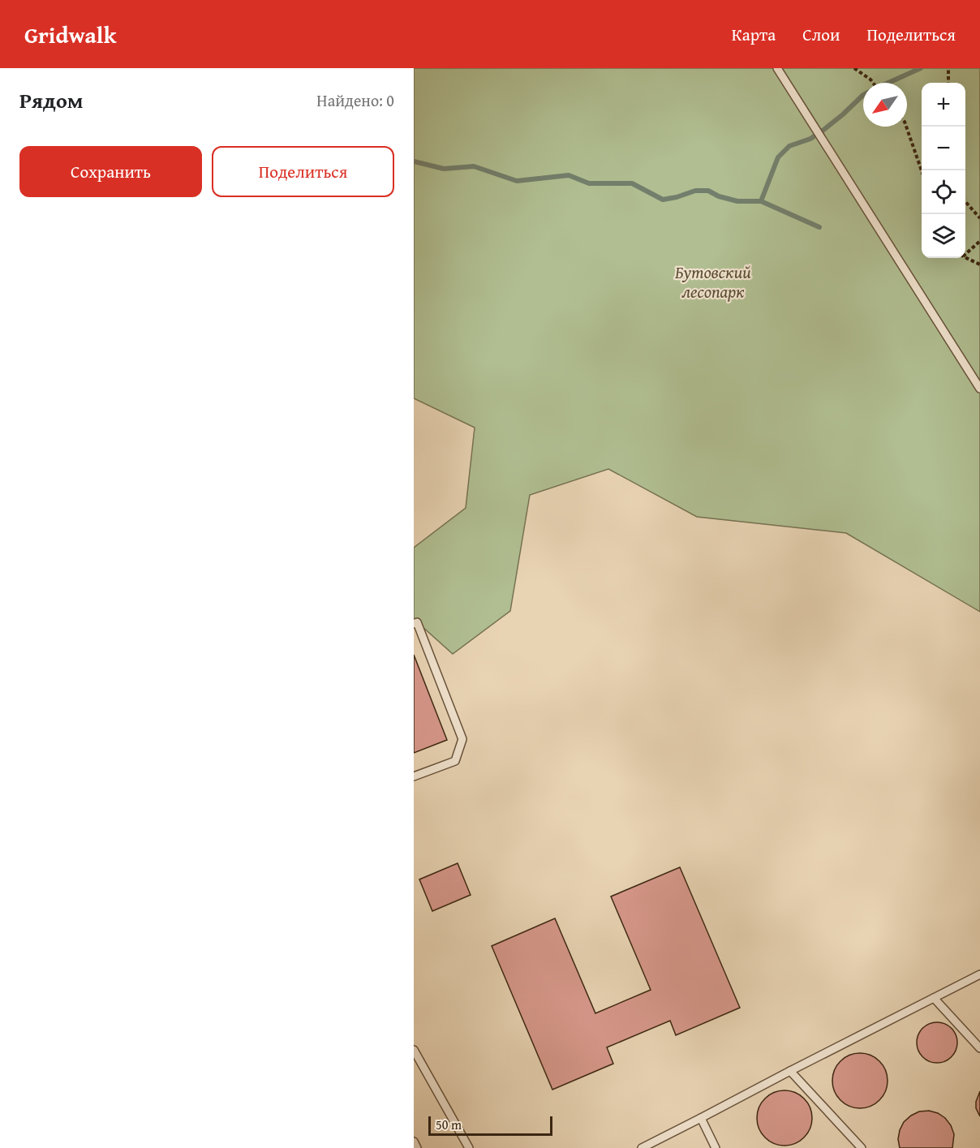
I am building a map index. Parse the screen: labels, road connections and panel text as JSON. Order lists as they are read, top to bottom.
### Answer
{
  "parks": ["Бутовский лесопарк"],
  "scale_bar": "50 m",
  "north": "bottom left",
  "page": {
    "header": "Gridwalk",
    "nav": ["Карта", "Слои", "Поделиться"],
    "heading": ["Рядом", "Найдено: 0"],
    "map_buttons": ["+", "−"],
    "buttons": ["Сохранить", "Поделиться"],
    "scale": "50 m"
  }
}
